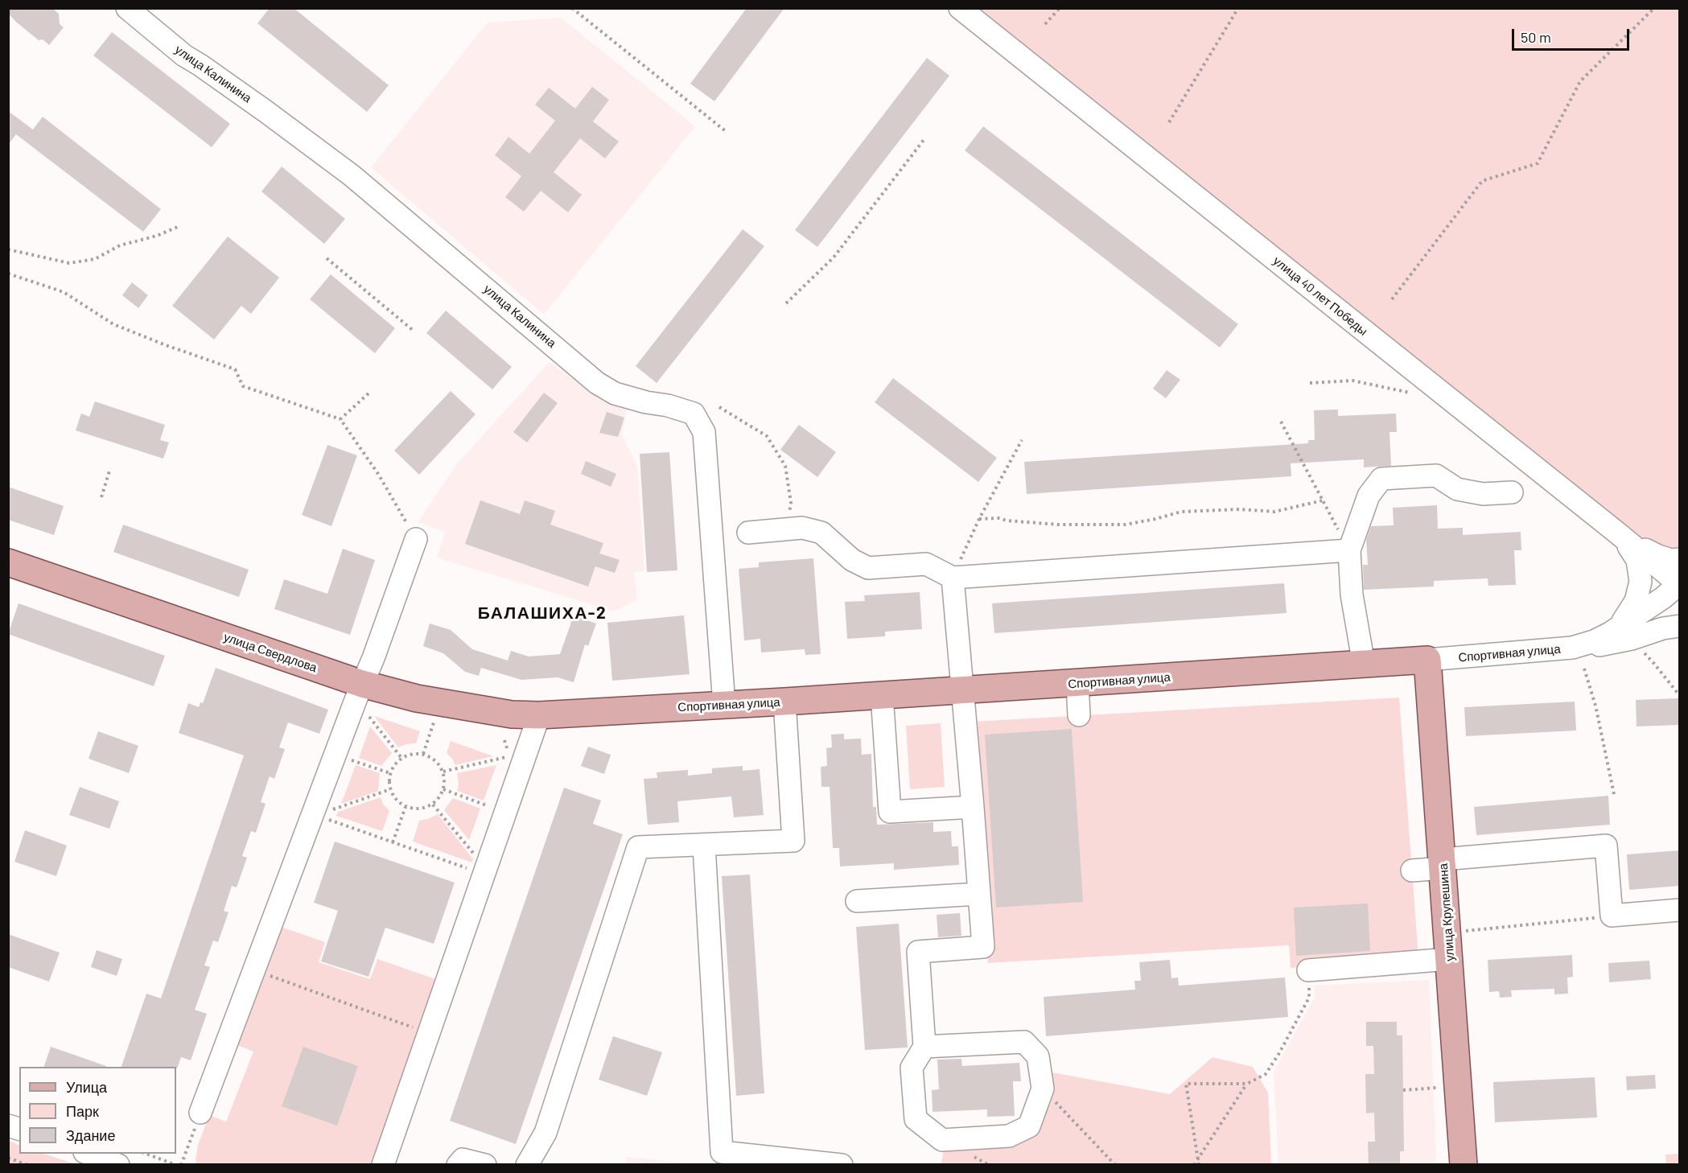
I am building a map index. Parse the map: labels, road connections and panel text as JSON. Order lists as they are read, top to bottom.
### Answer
{
  "streets": {
    "main road": ["улица Свердлова", "Спортивная улица", "улица Крупешина"],
    "street": ["улица Калинина", "улица 40 лет Победы"]
  },
  "crossings": [
    ["улица Калинина", "Спортивная улица"],
    ["улица 40 лет Победы", "Спортивная улица"],
    ["улица Свердлова", "Спортивная улица"],
    ["Спортивная улица", "улица Крупешина"]
  ],
  "districts": ["БАЛАШИХА-2"],
  "legend": ["Улица", "Парк", "Здание"],
  "scale_bar": "50 m"
}
